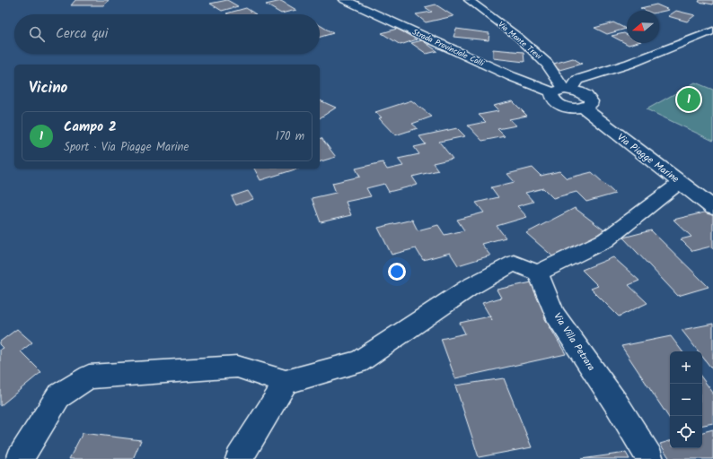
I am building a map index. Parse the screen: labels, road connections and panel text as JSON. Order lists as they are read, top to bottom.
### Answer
{
  "streets": {
    "street": [
      "Via Monte Trevi",
      "Strada Provinciale Colli",
      "Via Piagge Marine",
      "Via Villa Petrara"
    ]
  },
  "crossings": [
    ["Via Monte Trevi", "Strada Provinciale Colli"],
    ["Strada Provinciale Colli", "Via Piagge Marine"]
  ],
  "north": "left",
  "page": {
    "search": "Cerca qui",
    "heading": "Vicino",
    "pins": "1",
    "list": [
      {
        "mark": "1",
        "name": "Campo 2",
        "note": "Sport · Via Piagge Marine",
        "value": "170 m"
      }
    ],
    "map_buttons": ["+", "−"]
  }
}
